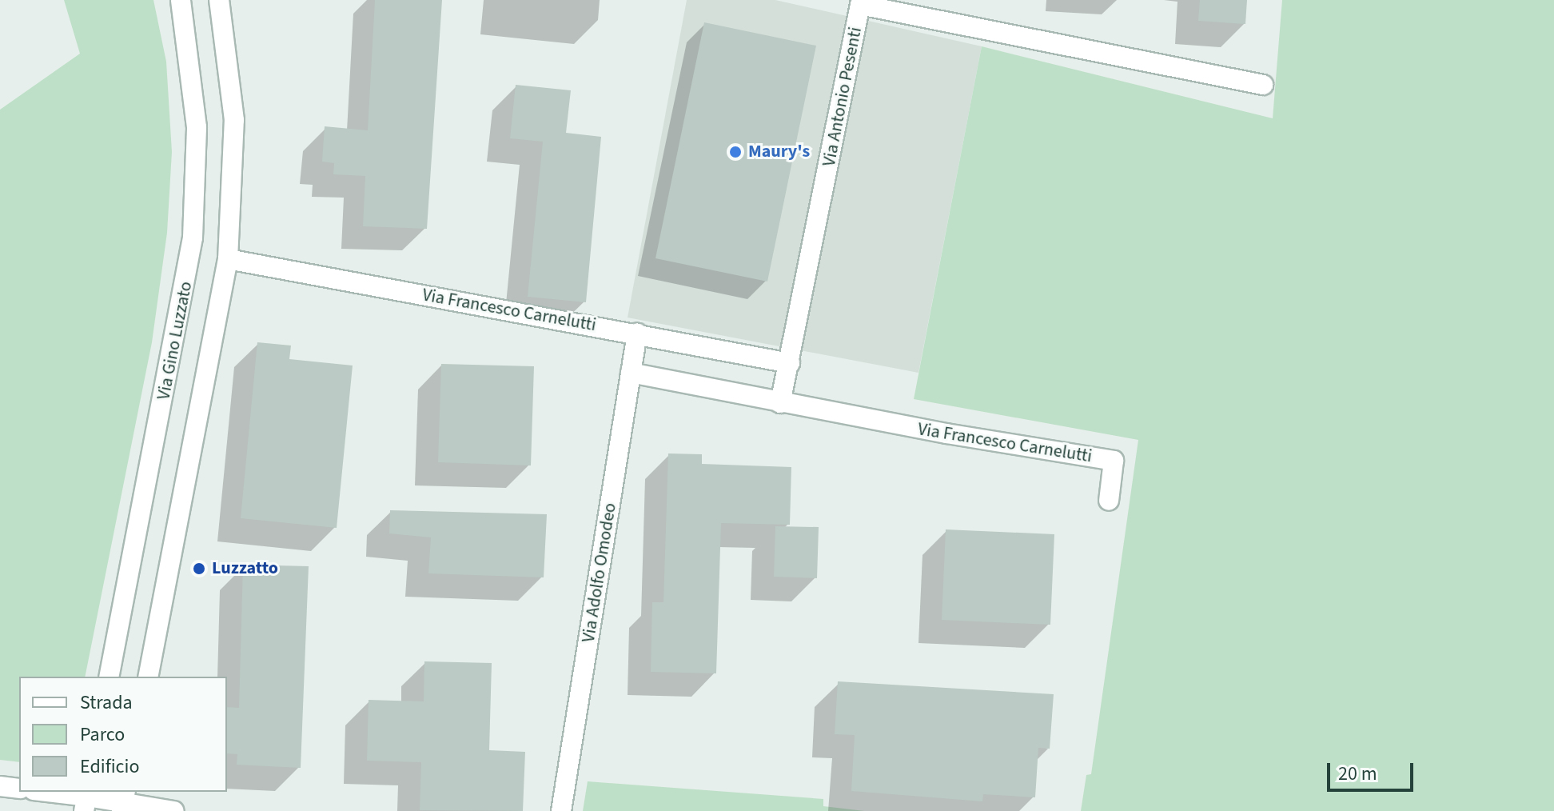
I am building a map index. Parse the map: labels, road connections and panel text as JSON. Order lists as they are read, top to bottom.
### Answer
{
  "streets": {
    "street": [
      "Via Antonio Pesenti",
      "Via Francesco Carnelutti",
      "Via Gino Luzzato",
      "Via Adolfo Omodeo"
    ]
  },
  "crossings": [
    ["Via Antonio Pesenti", "Via Francesco Carnelutti"],
    ["Via Francesco Carnelutti", "Via Gino Luzzato"],
    ["Via Francesco Carnelutti", "Via Adolfo Omodeo"]
  ],
  "places": ["Maury's", "Luzzatto"],
  "legend": ["Strada", "Parco", "Edificio"],
  "scale_bar": "20 m"
}
